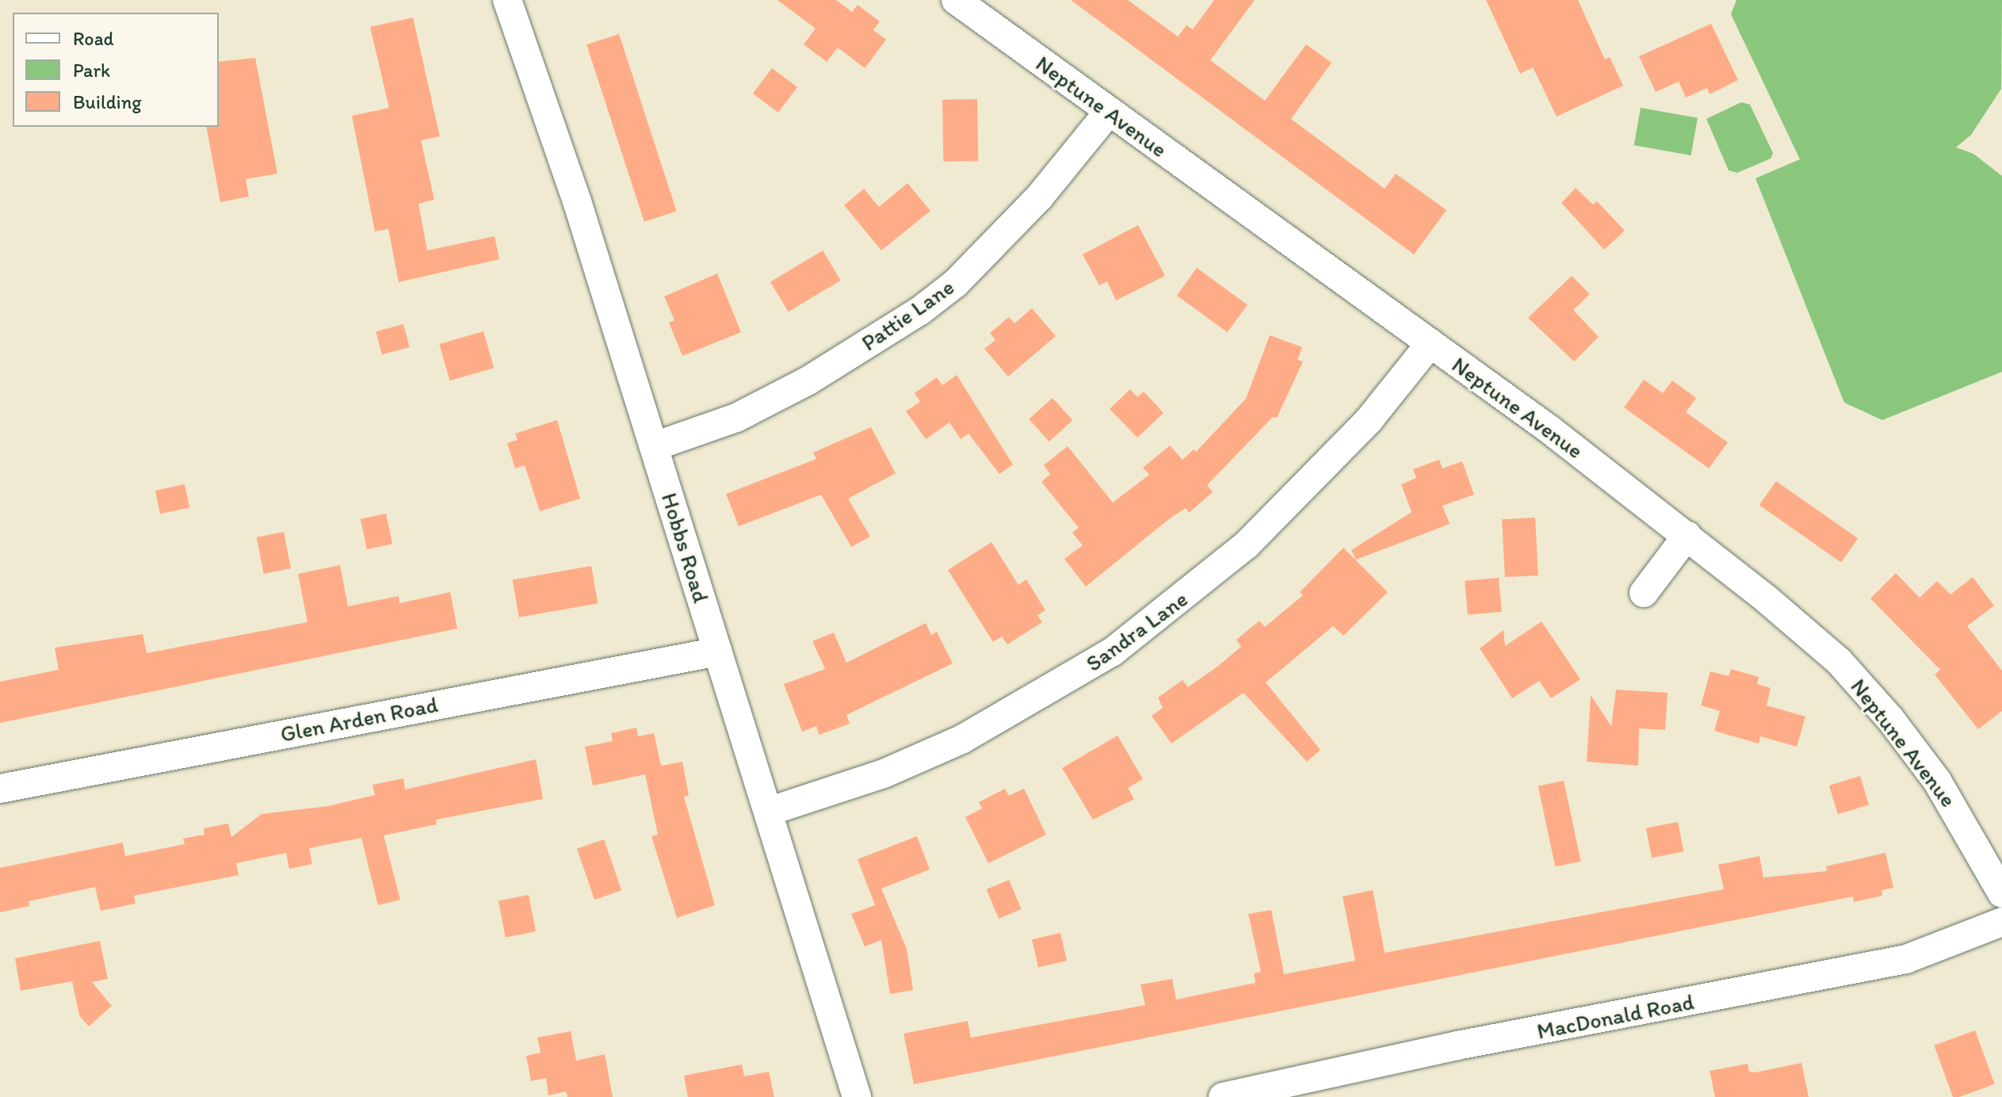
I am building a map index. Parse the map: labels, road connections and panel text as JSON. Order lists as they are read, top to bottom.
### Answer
{
  "streets": {
    "street": [
      "Neptune Avenue",
      "Pattie Lane",
      "Hobbs Road",
      "Sandra Lane",
      "Glen Arden Road",
      "MacDonald Road"
    ]
  },
  "crossings": [
    ["Neptune Avenue", "Pattie Lane"],
    ["Neptune Avenue", "Sandra Lane"],
    ["Pattie Lane", "Hobbs Road"],
    ["Hobbs Road", "Sandra Lane"],
    ["Hobbs Road", "Glen Arden Road"]
  ],
  "legend": ["Road", "Park", "Building"]
}
